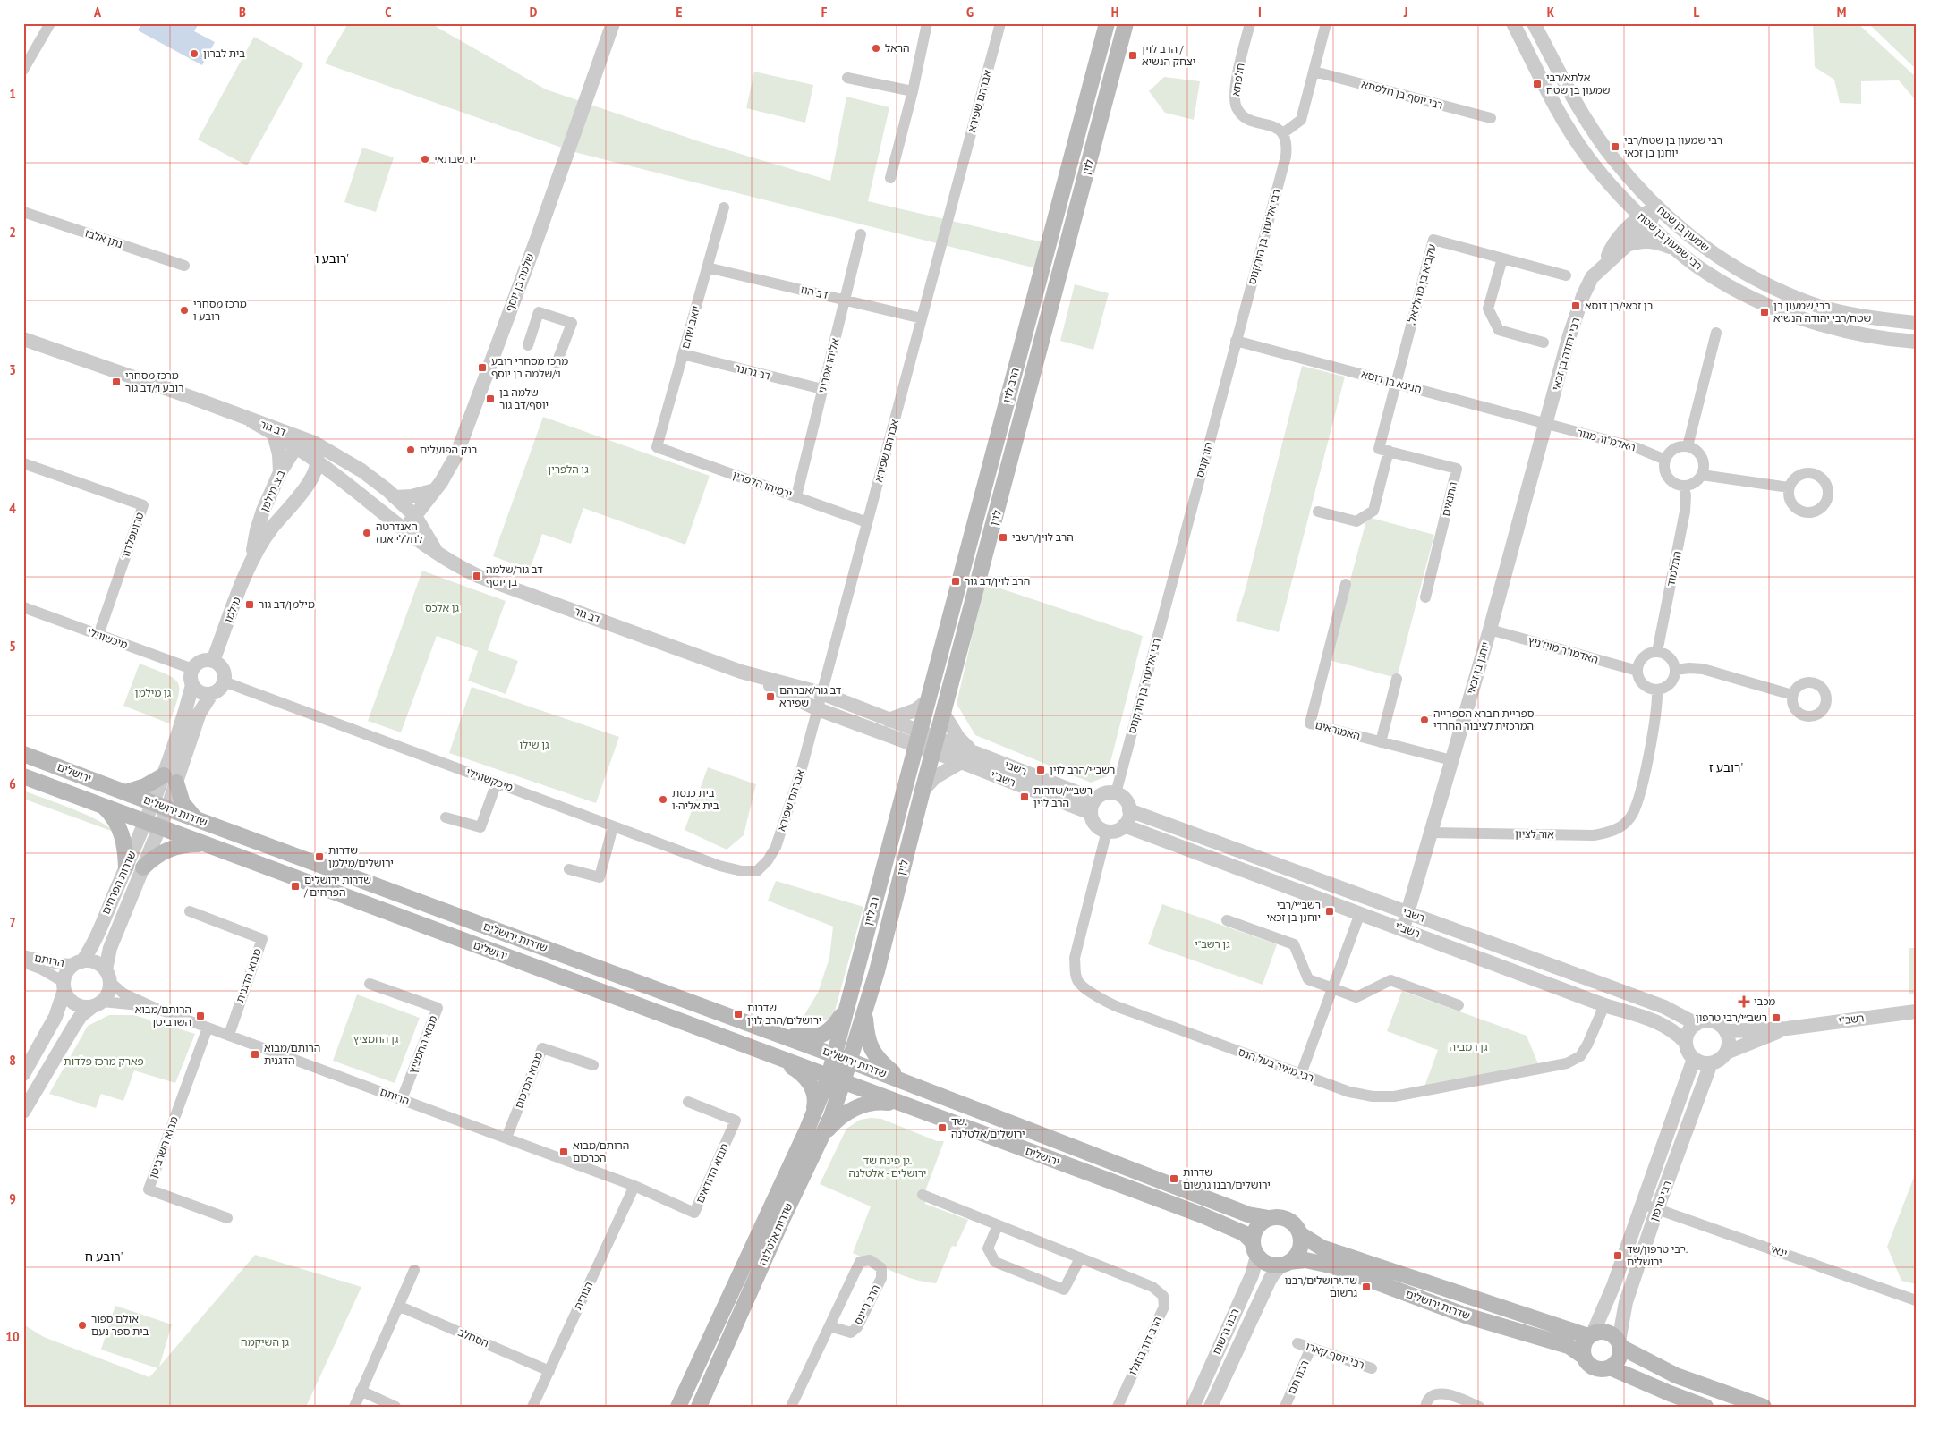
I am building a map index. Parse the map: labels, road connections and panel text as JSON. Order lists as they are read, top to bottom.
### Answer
{
  "streets": {
    "main road": [
      "לוין",
      "הרב לוין",
      "ירושלים",
      "שדרות ירושלים",
      "רב לוין",
      "שדרות אלטלנה"
    ],
    "street": [
      "חלפתא",
      "רבי יוסף בן חלפתא",
      "אברהם שפירא",
      "שמעון בן שטח",
      "רבי אליעזר בן הורקנוס",
      "נתן אלבז",
      "רבי שמעון בן שטח",
      "שלמה בן יוסף",
      ".עקביא בן מהללאל",
      "דב הוז",
      "יואב שחם",
      "רבי יהודה בן זכאי",
      "אליהו אפרתי",
      "דב גרונר",
      "חנינא בן דוסא",
      "דב גור",
      "האדמ\"ור מגור",
      "הורקנוס",
      "ירמיהו הלפרין",
      "ב.צ. מילמן",
      "התנאים",
      "טרומפלדור",
      "התלמוד",
      "מילמן",
      "מיכשווילי",
      "האדמו\"ר מויז'ניץ",
      "יוחנן בן זכאי",
      "האמוראים",
      "רשבי",
      "רשב\"י",
      "מיכקשווילי",
      "אור לציון",
      "שדרות הפרחים",
      "הרותם",
      "מבוא הדגנית",
      "מבוא החמציץ",
      "רבי מאיר בעל הנס",
      "מבוא הכרכום",
      "מבוא השרביטן",
      "מבוא הדודאים",
      "רבי טרפון",
      "ינאי",
      "הנורית",
      "הרב ריינס",
      "רבנו גרשום",
      "הסחלב",
      "הרב דוד בוזגלו",
      "רבי יוסף קארו",
      "רבנו תם"
    ]
  },
  "crossings": [
    ["חלפתא", "רבי אליעזר בן הורקנוס"],
    ["אברהם שפירא", "דב הוז"],
    ["אברהם שפירא", "דב גור"],
    ["אברהם שפירא", "ירמיהו הלפרין"],
    ["אברהם שפירא", "מיכקשווילי"],
    ["לוין", "דב גור"],
    ["לוין", "רשבי"],
    ["לוין", "רשב\"י"],
    ["לוין", "שדרות ירושלים"],
    ["לוין", "שדרות אלטלנה"],
    ["שמעון בן שטח", "רבי יהודה בן זכאי"],
    ["רבי אליעזר בן הורקנוס", "חנינא בן דוסא"],
    ["רבי אליעזר בן הורקנוס", "הורקנוס"],
    ["רבי אליעזר בן הורקנוס", "רשבי"],
    ["רבי אליעזר בן הורקנוס", "רשב\"י"],
    ["רבי אליעזר בן הורקנוס", "רבי מאיר בעל הנס"],
    ["רבי שמעון בן שטח", "רבי יהודה בן זכאי"],
    ["שלמה בן יוסף", "דב גור"],
    [".עקביא בן מהללאל", "חנינא בן דוסא"],
    ["דב הוז", "יואב שחם"],
    ["דב הוז", "אליהו אפרתי"],
    ["יואב שחם", "דב גרונר"],
    ["יואב שחם", "ירמיהו הלפרין"],
    ["רבי יהודה בן זכאי", "חנינא בן דוסא"],
    ["רבי יהודה בן זכאי", "האדמ\"ור מגור"],
    ["רבי יהודה בן זכאי", "יוחנן בן זכאי"],
    ["אליהו אפרתי", "דב גרונר"],
    ["אליהו אפרתי", "ירמיהו הלפרין"],
    ["חנינא בן דוסא", "האדמ\"ור מגור"],
    ["חנינא בן דוסא", "הורקנוס"],
    ["חנינא בן דוסא", "יוחנן בן זכאי"],
    ["הרב לוין", "דב גור"],
    ["הרב לוין", "רשב\"י"],
    ["הרב לוין", "רב לוין"],
    ["דב גור", "ב.צ. מילמן"],
    ["דב גור", "רשבי"],
    ["דב גור", "רשב\"י"],
    ["דב גור", "רב לוין"],
    ["האדמ\"ור מגור", "התלמוד"],
    ["האדמ\"ור מגור", "יוחנן בן זכאי"],
    ["ב.צ. מילמן", "מילמן"],
    ["טרומפלדור", "מיכשווילי"],
    ["התלמוד", "האדמו\"ר מויז'ניץ"],
    ["התלמוד", "אור לציון"],
    ["מילמן", "מיכשווילי"],
    ["מילמן", "מיכקשווילי"],
    ["מיכשווילי", "מיכקשווילי"],
    ["האדמו\"ר מויז'ניץ", "יוחנן בן זכאי"],
    ["האדמו\"ר מויז'ניץ", "אור לציון"],
    ["יוחנן בן זכאי", "האמוראים"],
    ["יוחנן בן זכאי", "רשבי"],
    ["יוחנן בן זכאי", "רשב\"י"],
    ["יוחנן בן זכאי", "אור לציון"],
    ["רשבי", "רשב\"י"],
    ["רשבי", "רבי מאיר בעל הנס"],
    ["רשבי", "רבי טרפון"],
    ["ירושלים", "שדרות ירושלים"],
    ["ירושלים", "רב לוין"],
    ["ירושלים", "שדרות אלטלנה"],
    ["ירושלים", "רבנו גרשום"],
    ["רשב\"י", "רב לוין"],
    ["רשב\"י", "רבי מאיר בעל הנס"],
    ["רשב\"י", "רבי טרפון"],
    ["שדרות ירושלים", "שדרות הפרחים"],
    ["שדרות ירושלים", "רב לוין"],
    ["שדרות ירושלים", "רבי טרפון"],
    ["שדרות ירושלים", "שדרות אלטלנה"],
    ["שדרות ירושלים", "רבנו גרשום"],
    ["שדרות הפרחים", "הרותם"],
    ["רב לוין", "שדרות אלטלנה"],
    ["הרותם", "מבוא הדגנית"],
    ["הרותם", "מבוא החמציץ"],
    ["הרותם", "מבוא הכרכום"],
    ["הרותם", "מבוא השרביטן"],
    ["הרותם", "מבוא הדודאים"],
    ["הרותם", "הנורית"],
    ["מבוא הדודאים", "הנורית"],
    ["רבי טרפון", "ינאי"],
    ["הנורית", "הסחלב"],
    ["רבי יוסף קארו", "רבנו תם"]
  ],
  "districts": ["רובע ו'", "רובע ז'", "רובע ח'"],
  "parks": [
    "גן הלפרין",
    "גן אלכס",
    "גן מילמן",
    "גן שילו",
    "גן רשב\"י",
    "גן החמציץ",
    "גן רמביה",
    "פארק מרכז פלדות",
    "גן פינת שד. ירושלים - אלטלנה",
    "גן השיקמה"
  ],
  "places": {
    "other": [
      "הראל",
      "בית לברון",
      "יד שבתאי",
      "מרכז מסחרי רובע ו",
      "בנק הפועלים",
      "האנדרטה לחללי אגוז",
      "ספריית חברא הספרייה המרכזית לציבור החרדי",
      "בית כנסת בית אליה-ו",
      "אולם ספור בית ספר נעם"
    ],
    "transit": [
      "הרב לוין / יצחק הנשיא",
      "אלתא/רבי שמעון בן שטח",
      "רבי שמעון בן שטח/רבי יוחנן בן זכאי",
      "בן זכאי/בן דוסא",
      "רבי שמעון בן שטח/רבי יהודה הנשיא",
      "מרכז מסחרי רובע ו׳/שלמה בן יוסף",
      "מרכז מסחרי רובע ו׳/דב גור",
      "שלמה בן יוסף/דב גור",
      "הרב לוין/רשבי",
      "דב גור/שלמה בן יוסף",
      "הרב לוין/דב גור",
      "מילמן/דב גור",
      "דב גור/אברהם שפירא",
      "רשב״י/הרב לוין",
      "רשב״י/שדרות הרב לוין",
      "שדרות ירושלים/מילמן",
      "שדרות ירושלים / הפרחים",
      "רשב״י/רבי יוחנן בן זכאי",
      "שדרות ירושלים/הרב לוין",
      "הרותם/מבוא השרביטן",
      "רשב״י/רבי טרפון",
      "הרותם/מבוא הדגנית",
      "שד. ירושלים/אלטלנה",
      "הרותם/מבוא הכרכום",
      "שדרות ירושלים/רבנו גרשום",
      "רבי טרפון/שד. ירושלים",
      "שד.ירושלים/רבנו גרשום"
    ],
    "health": ["מכבי"]
  },
  "grid": {
    "columns": [
      "A",
      "B",
      "C",
      "D",
      "E",
      "F",
      "G",
      "H",
      "I",
      "J",
      "K",
      "L",
      "M"
    ],
    "rows": [
      "1",
      "2",
      "3",
      "4",
      "5",
      "6",
      "7",
      "8",
      "9",
      "10"
    ]
  }
}
